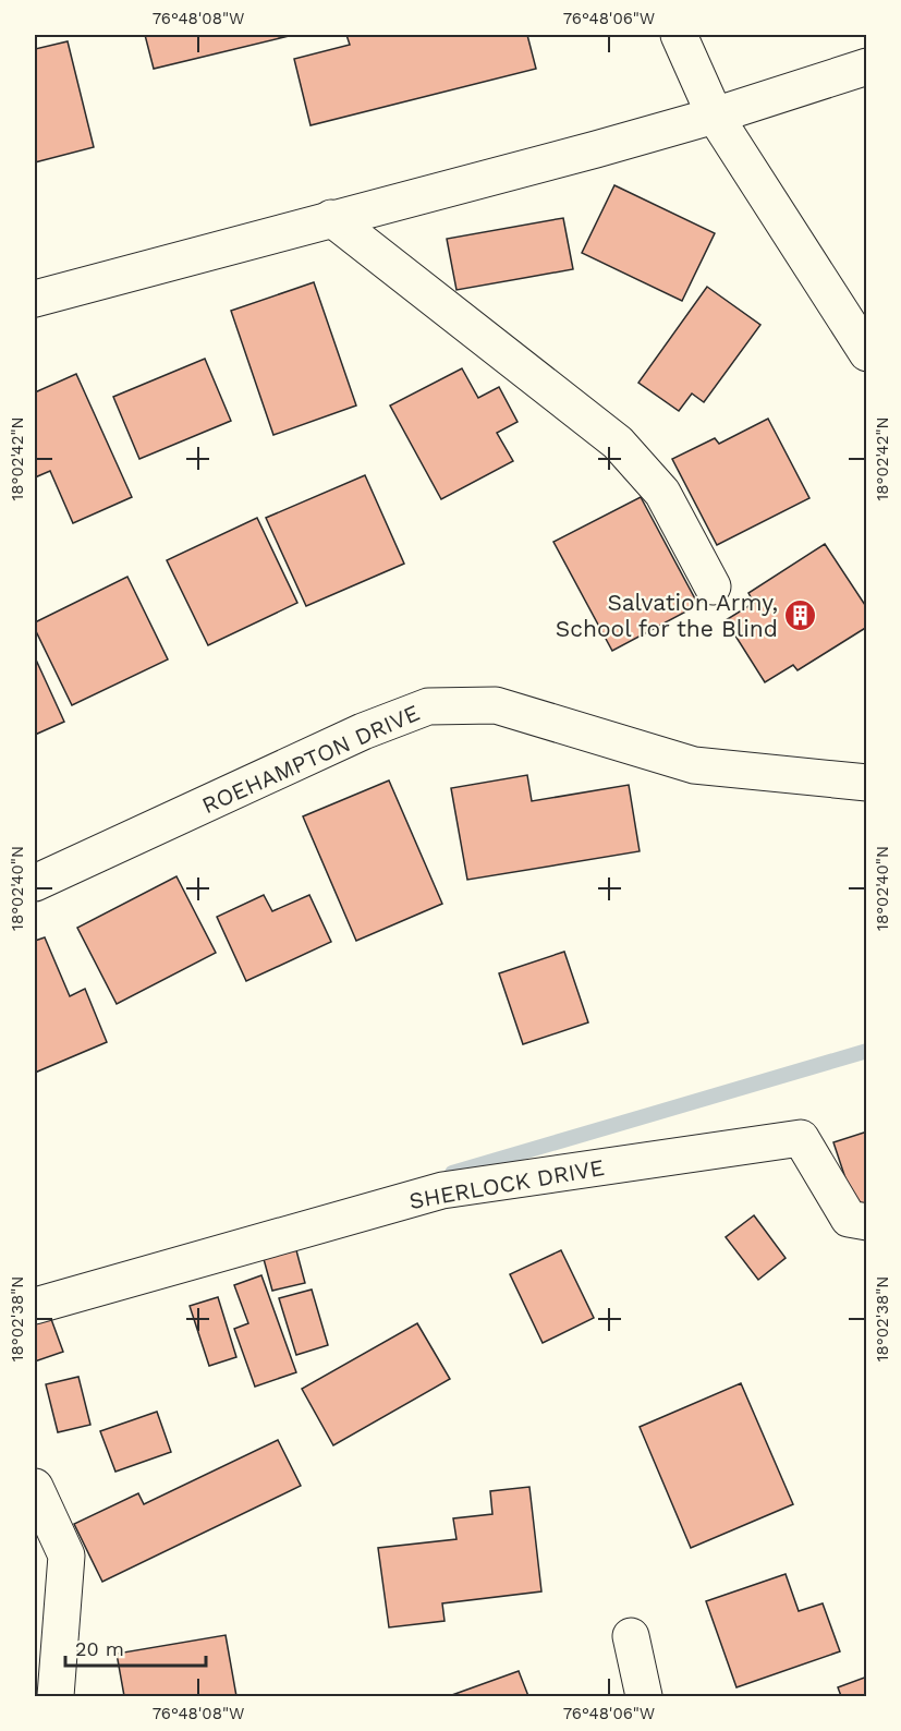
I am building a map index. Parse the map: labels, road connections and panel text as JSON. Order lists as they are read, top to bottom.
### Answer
{
  "streets": {
    "street": ["ROEHAMPTON DRIVE", "SHERLOCK DRIVE"]
  },
  "places": {
    "building": ["Salvation Army, School for the Blind"]
  },
  "scale_bar": "20 m",
  "coordinates": [
    "76°48'08\"W",
    "76°48'06\"W",
    "18°02'42\"N",
    "18°02'40\"N",
    "18°02'38\"N"
  ]
}
